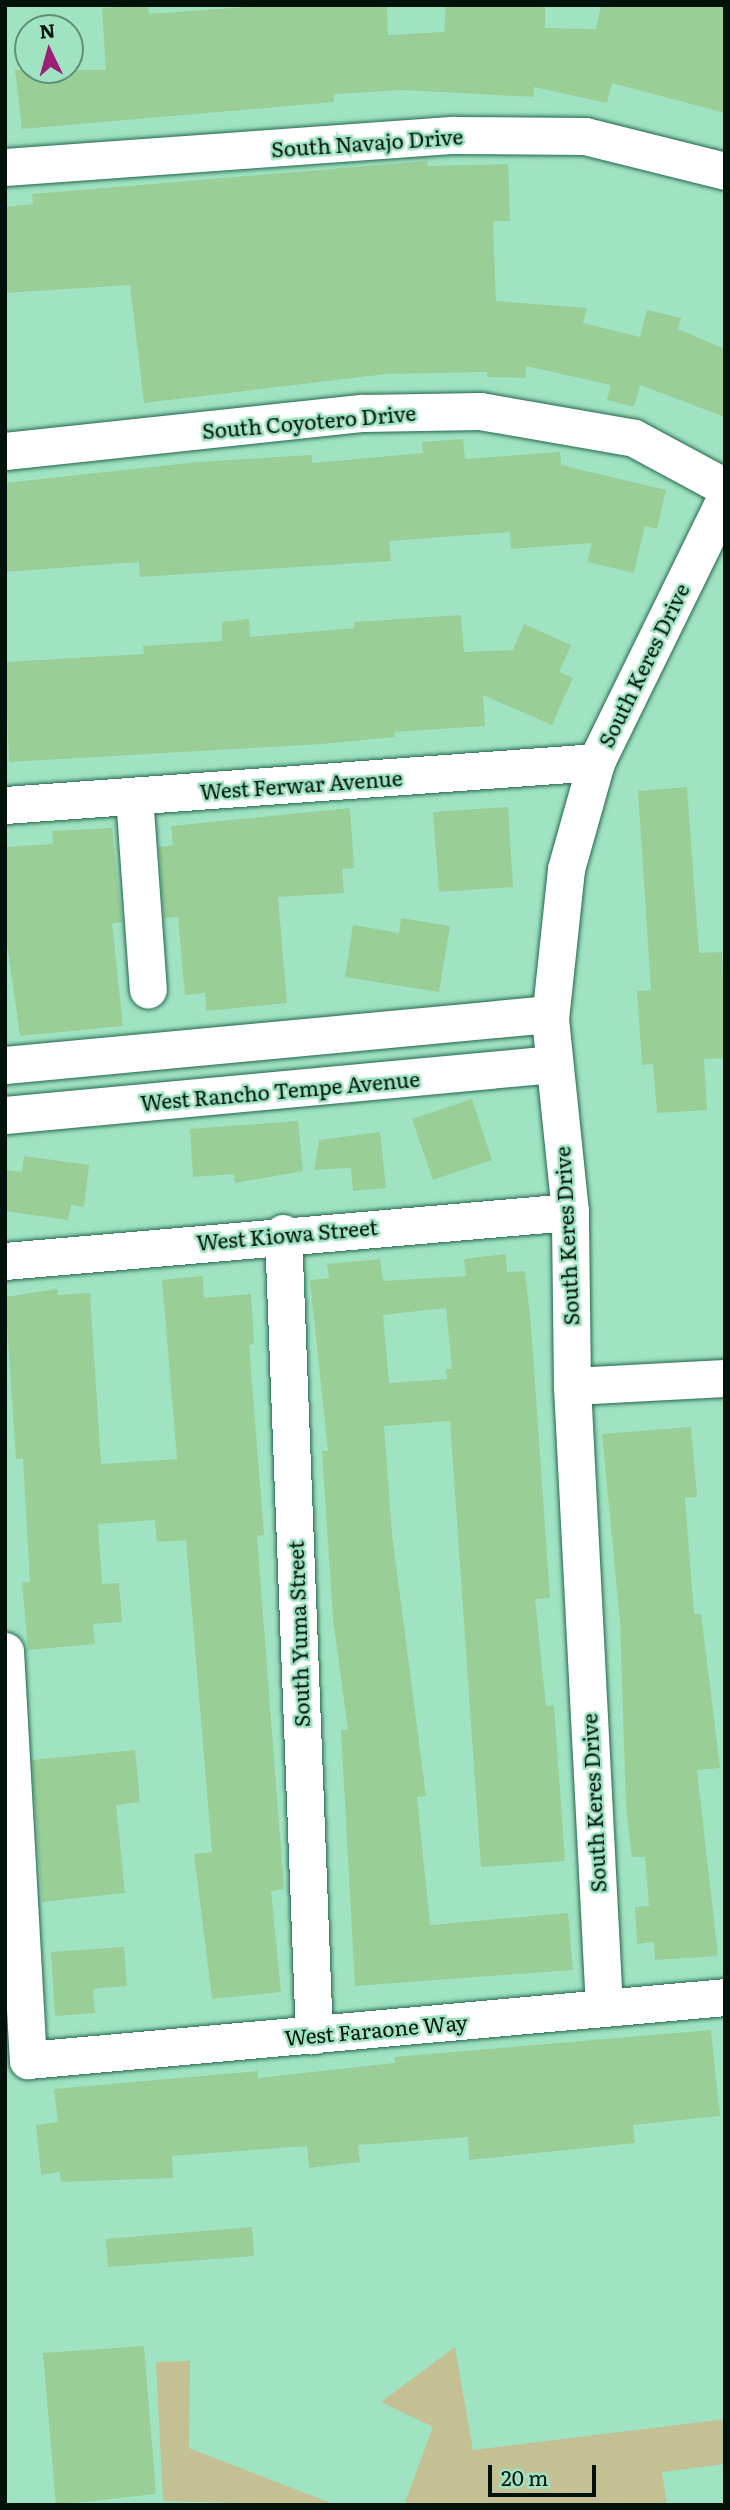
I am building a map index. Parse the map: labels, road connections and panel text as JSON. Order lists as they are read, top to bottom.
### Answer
{
  "streets": {
    "street": [
      "South Navajo Drive",
      "South Coyotero Drive",
      "South Keres Drive",
      "West Ferwar Avenue",
      "West Rancho Tempe Avenue",
      "West Kiowa Street",
      "South Yuma Street",
      "West Faraone Way"
    ]
  },
  "crossings": [
    ["South Keres Drive", "West Ferwar Avenue"],
    ["South Keres Drive", "West Rancho Tempe Avenue"],
    ["South Keres Drive", "West Kiowa Street"],
    ["South Keres Drive", "West Faraone Way"],
    ["West Kiowa Street", "South Yuma Street"],
    ["South Yuma Street", "West Faraone Way"]
  ],
  "scale_bar": "20 m",
  "north": "top"
}
